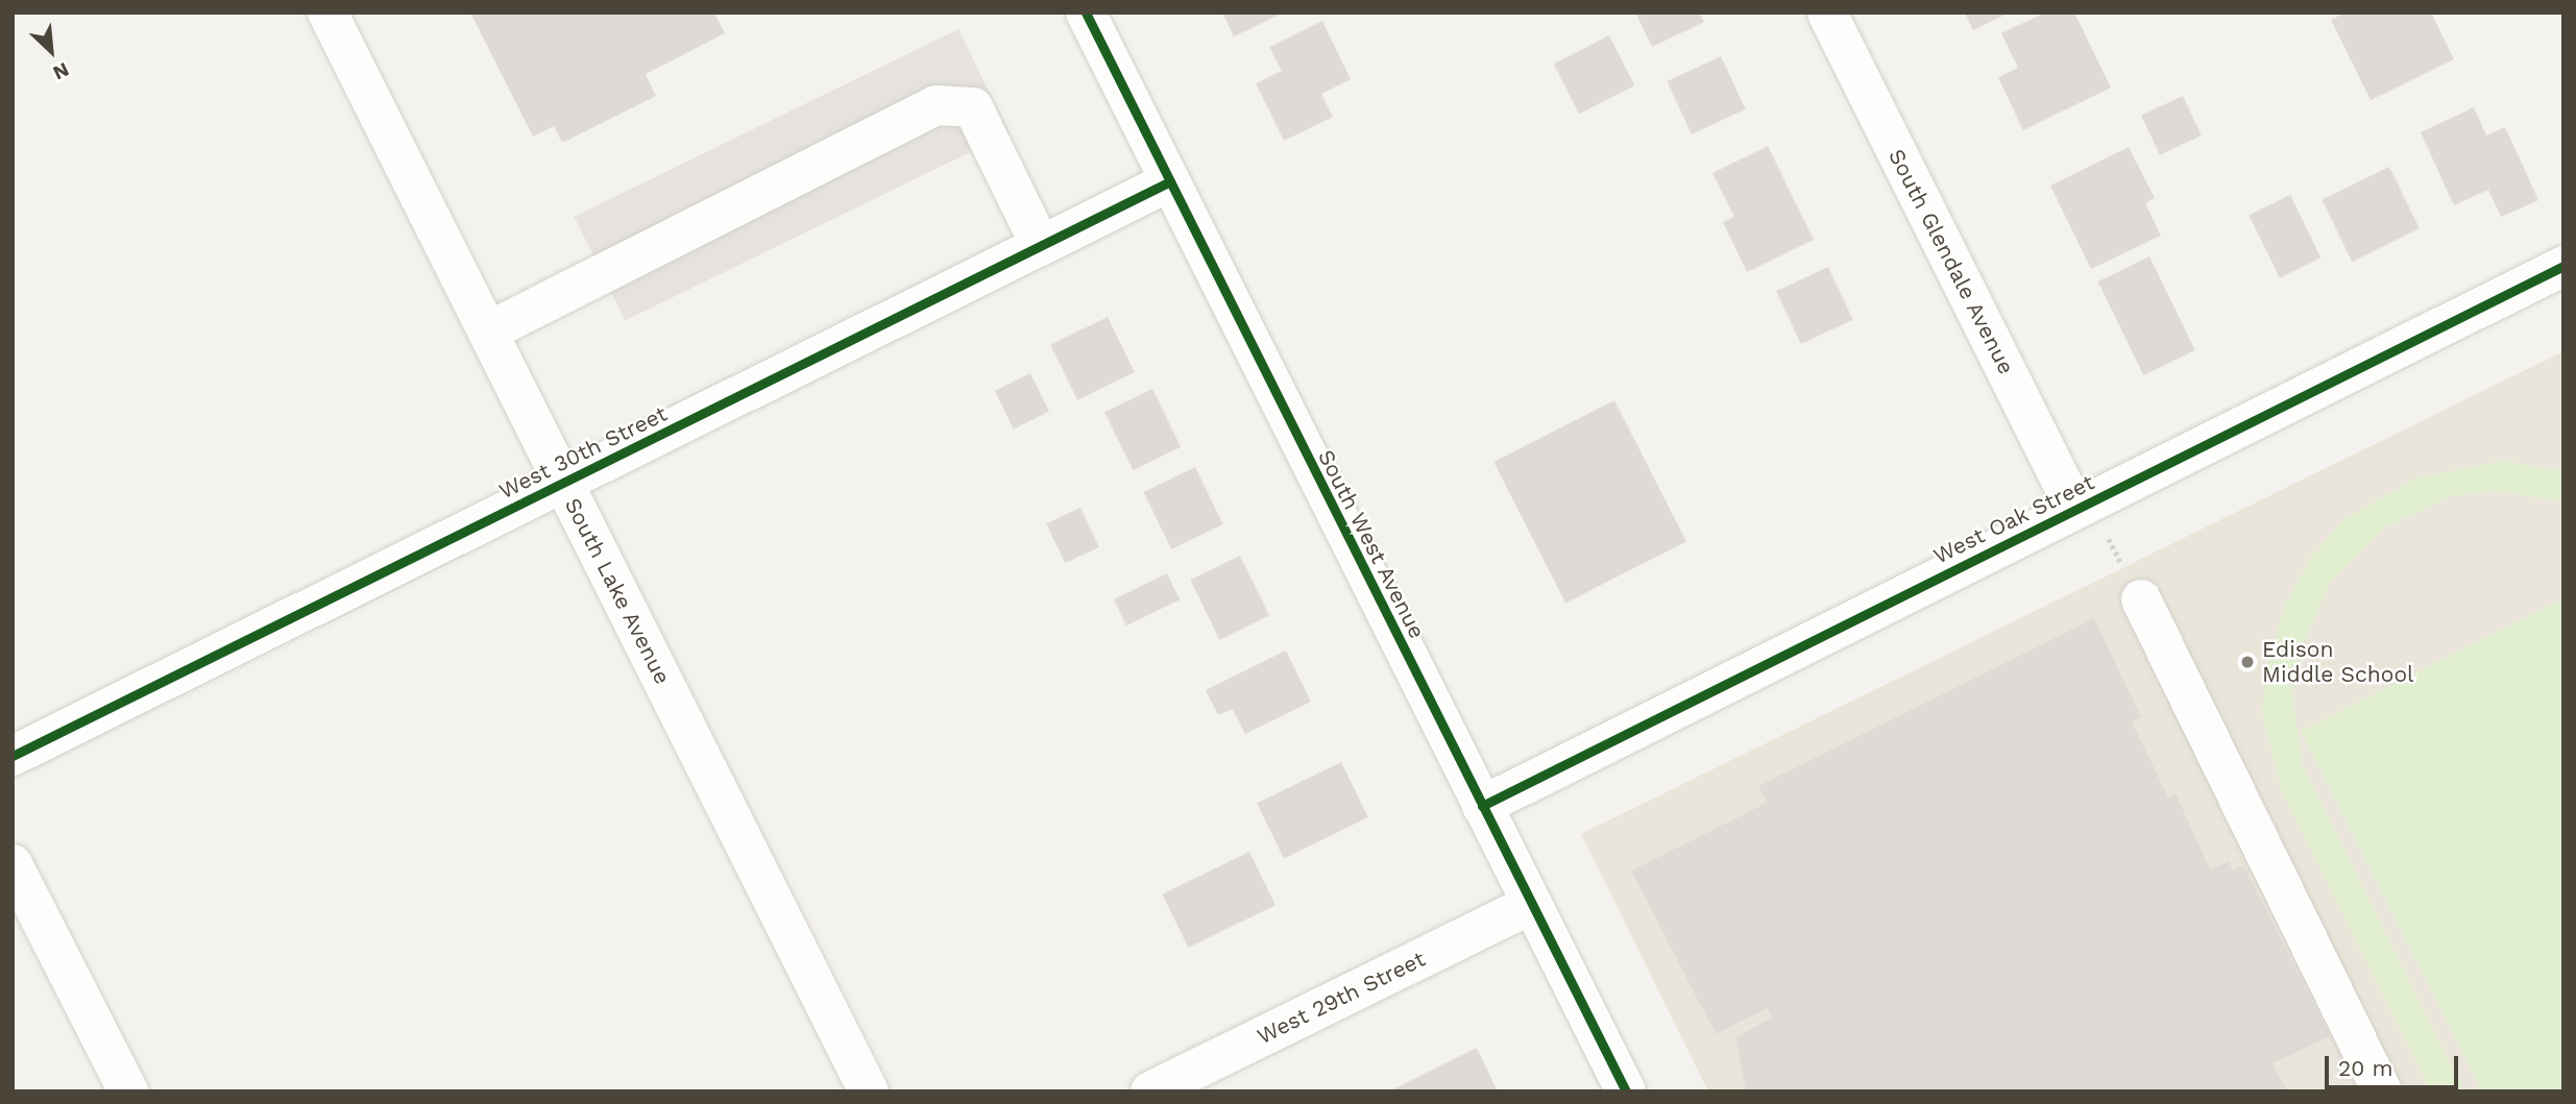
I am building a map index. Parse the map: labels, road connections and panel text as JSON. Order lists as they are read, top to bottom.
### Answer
{
  "streets": {
    "street": [
      "South Glendale Avenue",
      "West 30th Street",
      "West Oak Street",
      "South West Avenue",
      "South Lake Avenue",
      "West 29th Street"
    ]
  },
  "crossings": [
    ["South Glendale Avenue", "West Oak Street"],
    ["West 30th Street", "South West Avenue"],
    ["West 30th Street", "South Lake Avenue"],
    ["West Oak Street", "South West Avenue"],
    ["South West Avenue", "West 29th Street"]
  ],
  "places": ["Edison Middle School"],
  "scale_bar": "20 m",
  "north": "bottom right"
}
